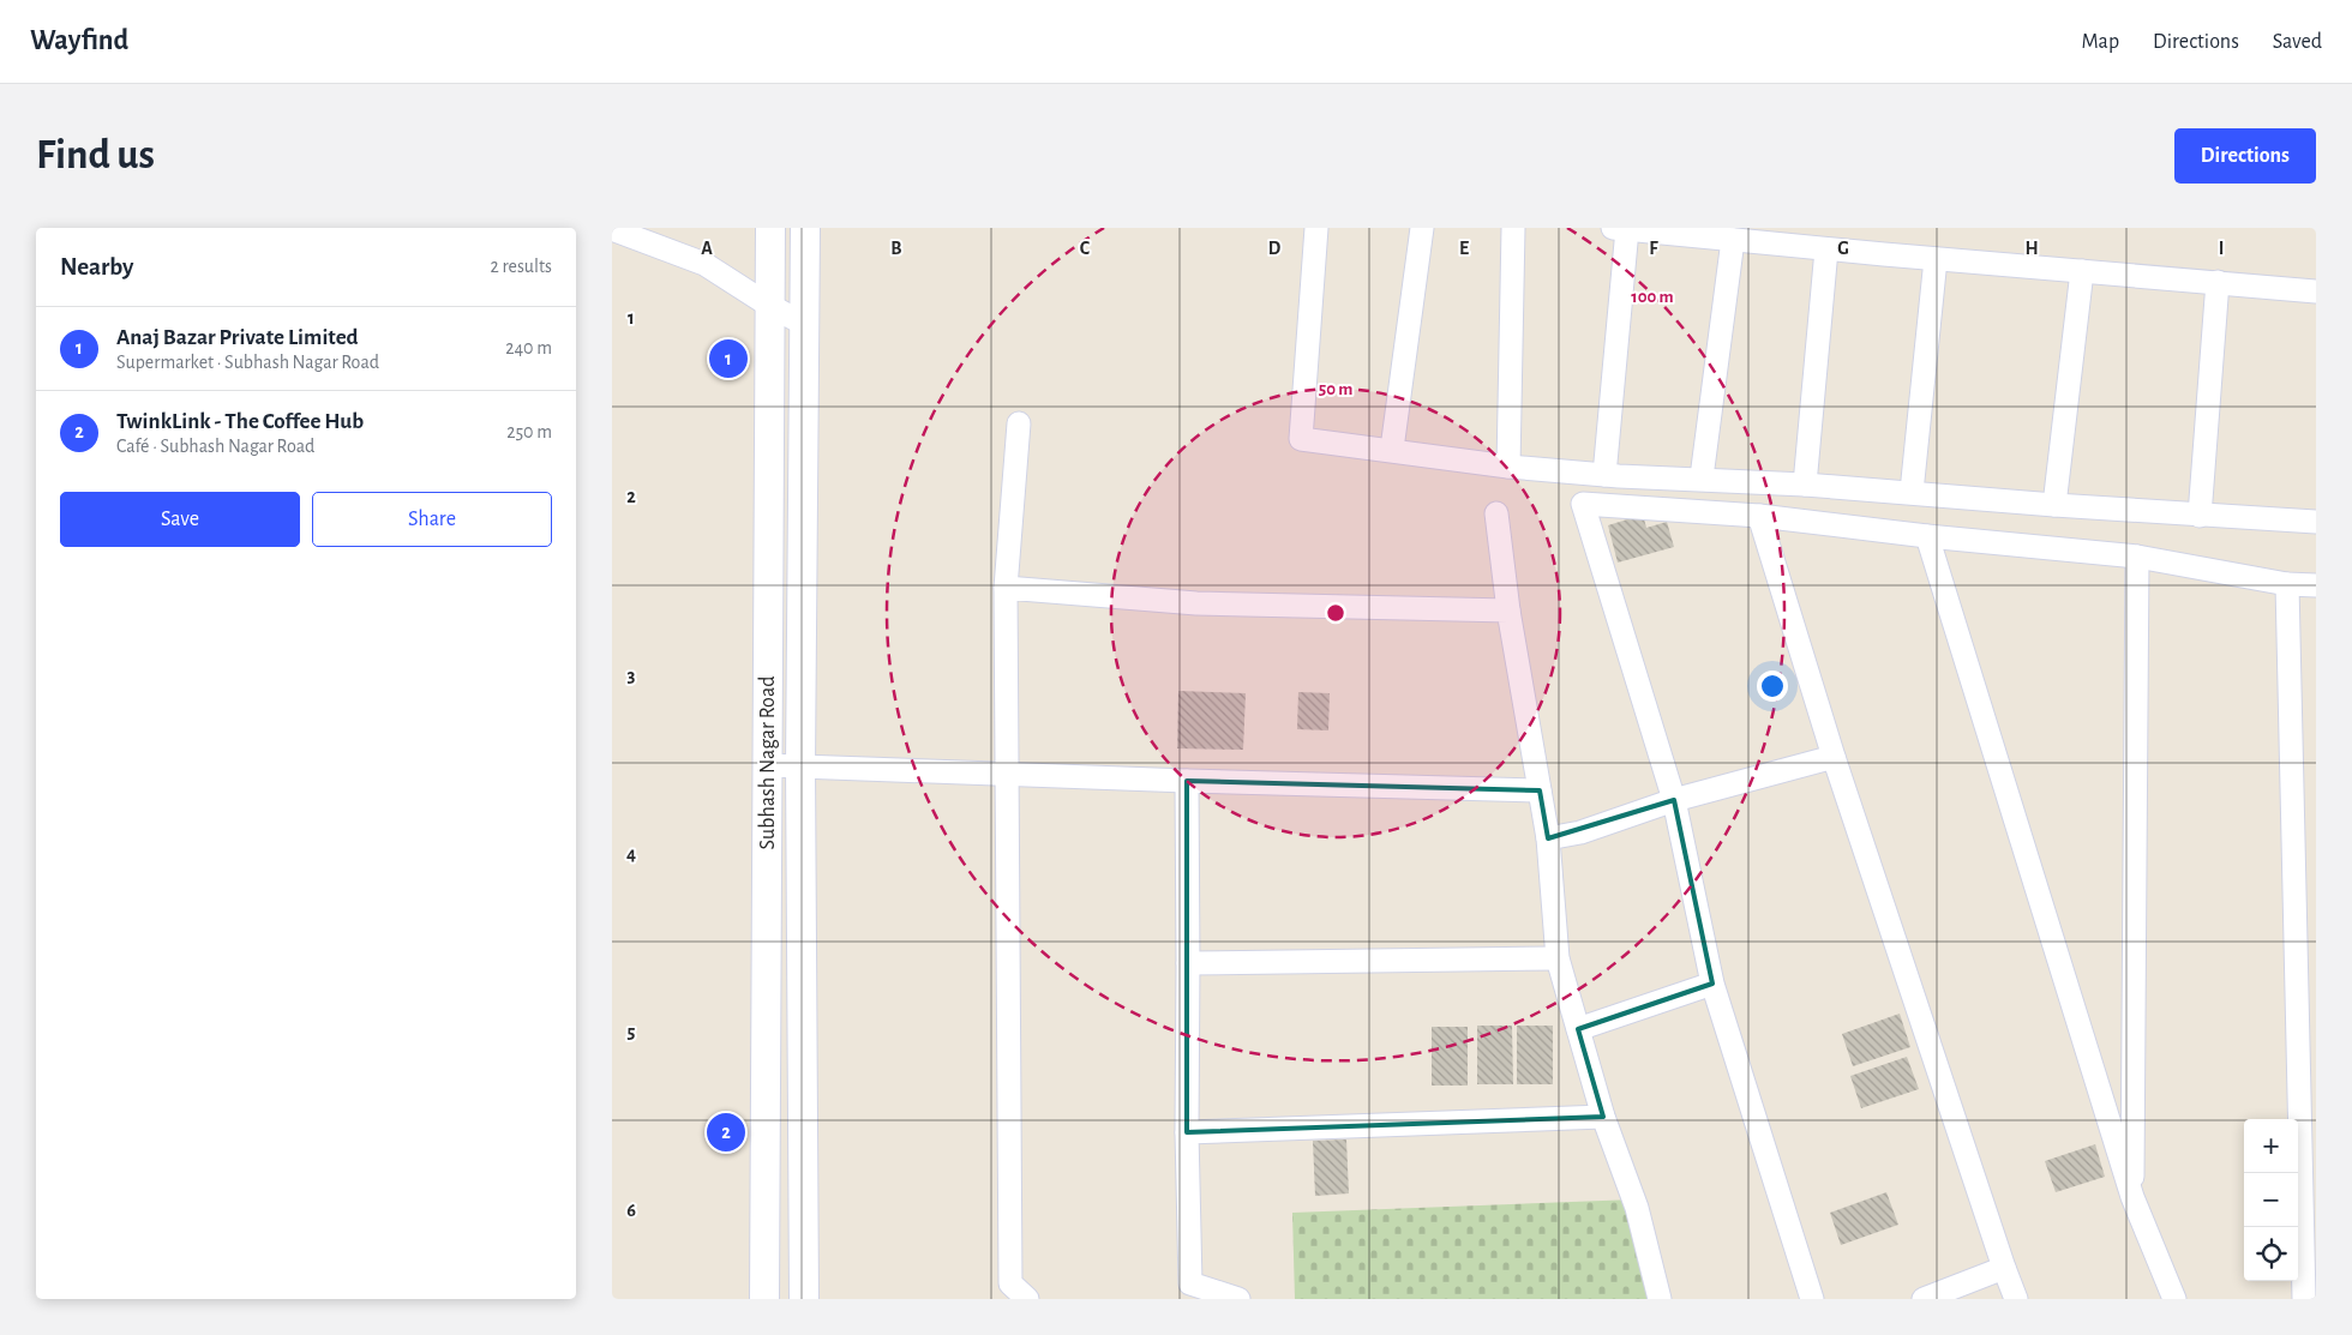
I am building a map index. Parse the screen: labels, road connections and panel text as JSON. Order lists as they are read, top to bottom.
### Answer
{
  "streets": {
    "street": ["Subhash Nagar Road"]
  },
  "page": {
    "header": "Wayfind",
    "nav": ["Map", "Directions", "Saved"],
    "buttons": [
      "Directions",
      ["Save", "Share"]
    ],
    "title": "Find us",
    "heading": ["Nearby", "2 results"],
    "list": [
      {
        "mark": "1",
        "name": "Anaj Bazar Private Limited",
        "note": "Supermarket · Subhash Nagar Road",
        "value": "240 m"
      },
      {
        "mark": "2",
        "name": "TwinkLink - The Coffee Hub",
        "note": "Café · Subhash Nagar Road",
        "value": "250 m"
      }
    ],
    "pins": ["1", "2"],
    "map_buttons": ["+", "−"]
  },
  "grid": {
    "columns": [
      "A",
      "B",
      "C",
      "D",
      "E",
      "F",
      "G",
      "H",
      "I"
    ],
    "rows": [
      "1",
      "2",
      "3",
      "4",
      "5",
      "6"
    ]
  },
  "rings": ["100 m", "50 m"]
}
